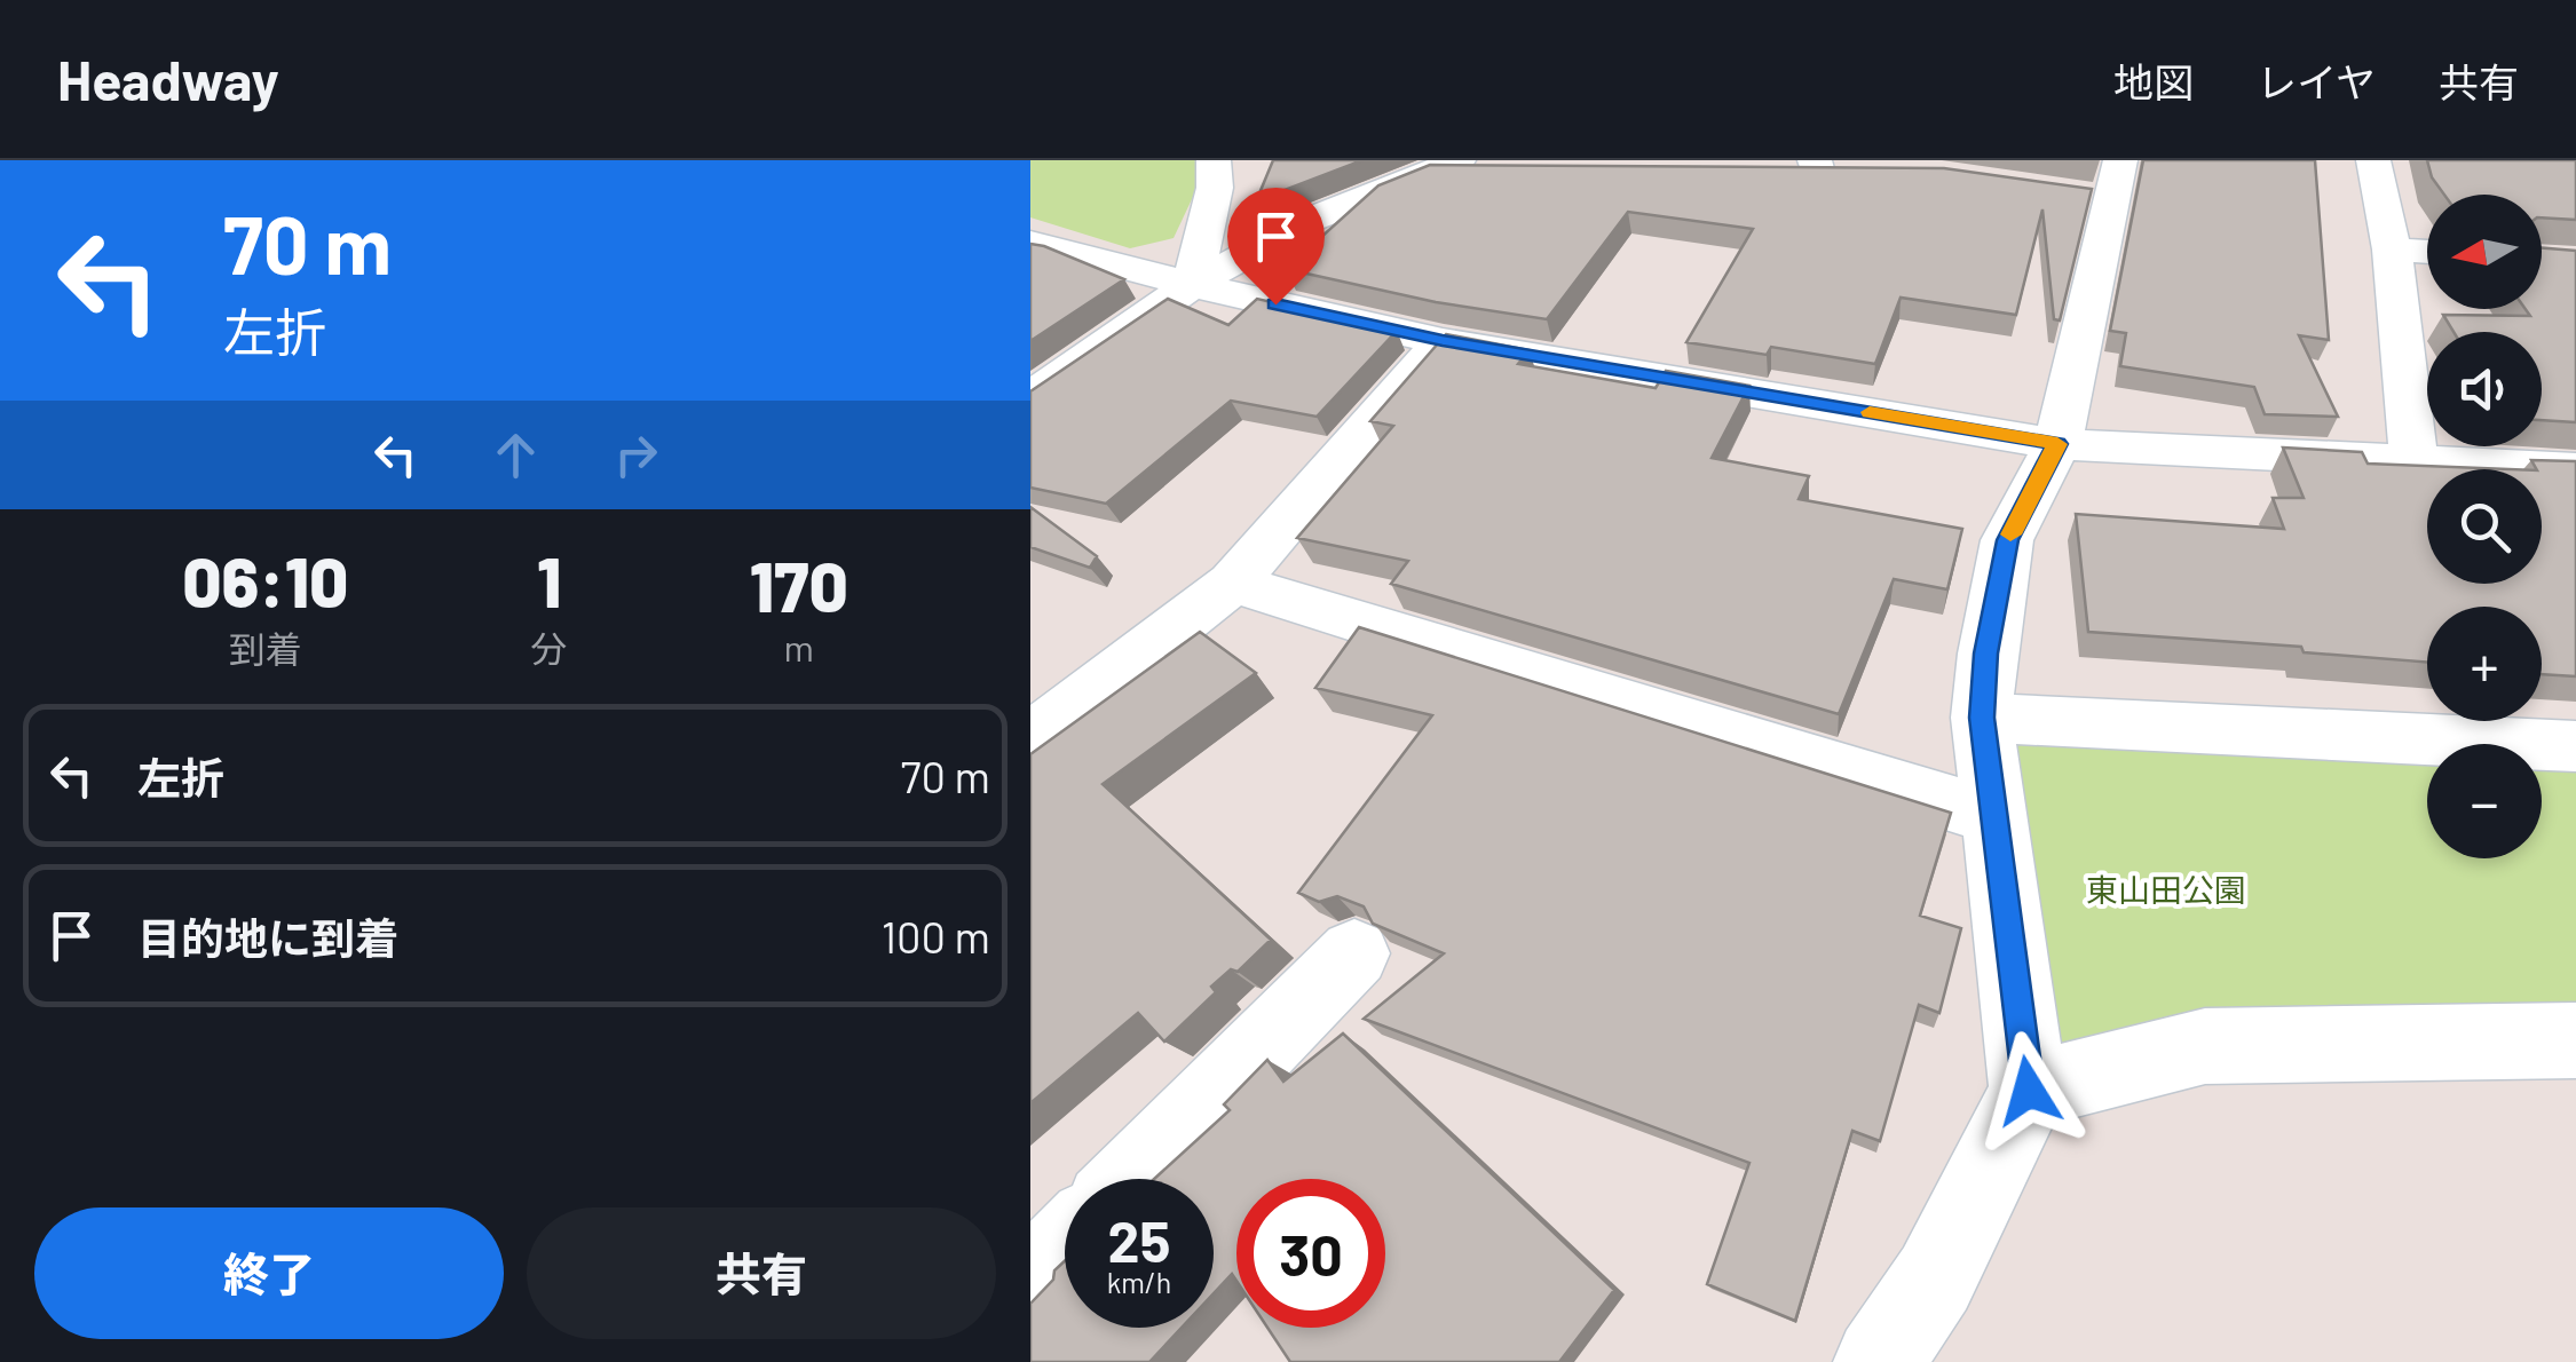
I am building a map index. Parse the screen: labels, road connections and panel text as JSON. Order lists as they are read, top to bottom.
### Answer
{
  "parks": ["東山田公園"],
  "north": "left",
  "page": {
    "header": "Headway",
    "nav": ["地図", "レイヤ", "共有"],
    "turn": ["70 m", "左折"],
    "map_buttons": ["+", "−"],
    "eta": [
      "06:10",
      "到着",
      "1",
      "分",
      "170",
      "m"
    ],
    "list": [
      {
        "name": "左折",
        "value": "70 m"
      },
      {
        "name": "目的地に到着",
        "value": "100 m"
      }
    ],
    "speed": "25 km/h",
    "limit": "30",
    "buttons": ["終了", "共有"]
  }
}
